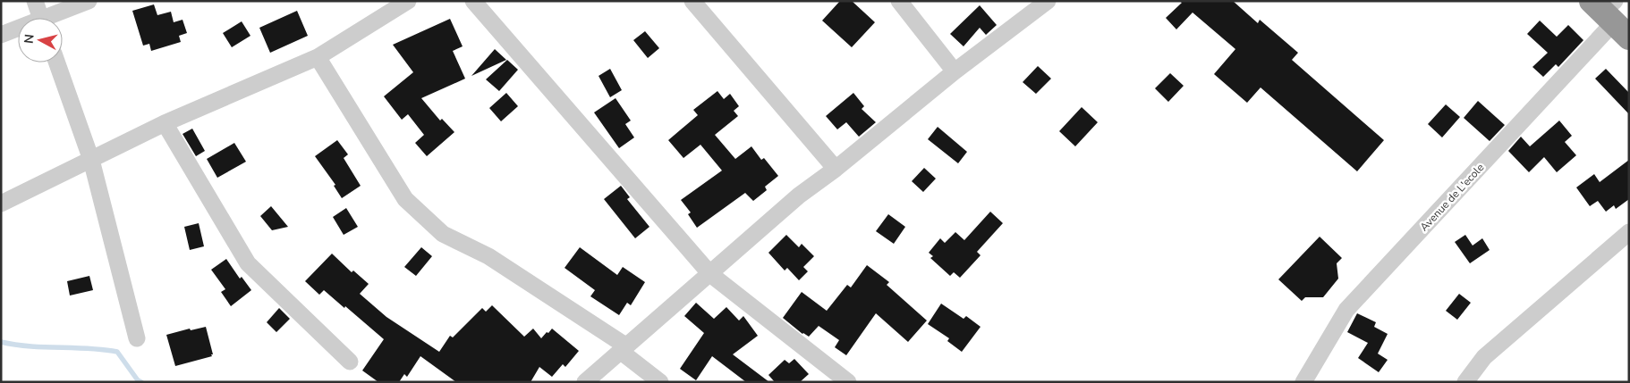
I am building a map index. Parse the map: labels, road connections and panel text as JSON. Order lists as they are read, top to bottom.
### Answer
{
  "streets": {
    "street": ["Avenue de L'ecole"]
  },
  "north": "left"
}
